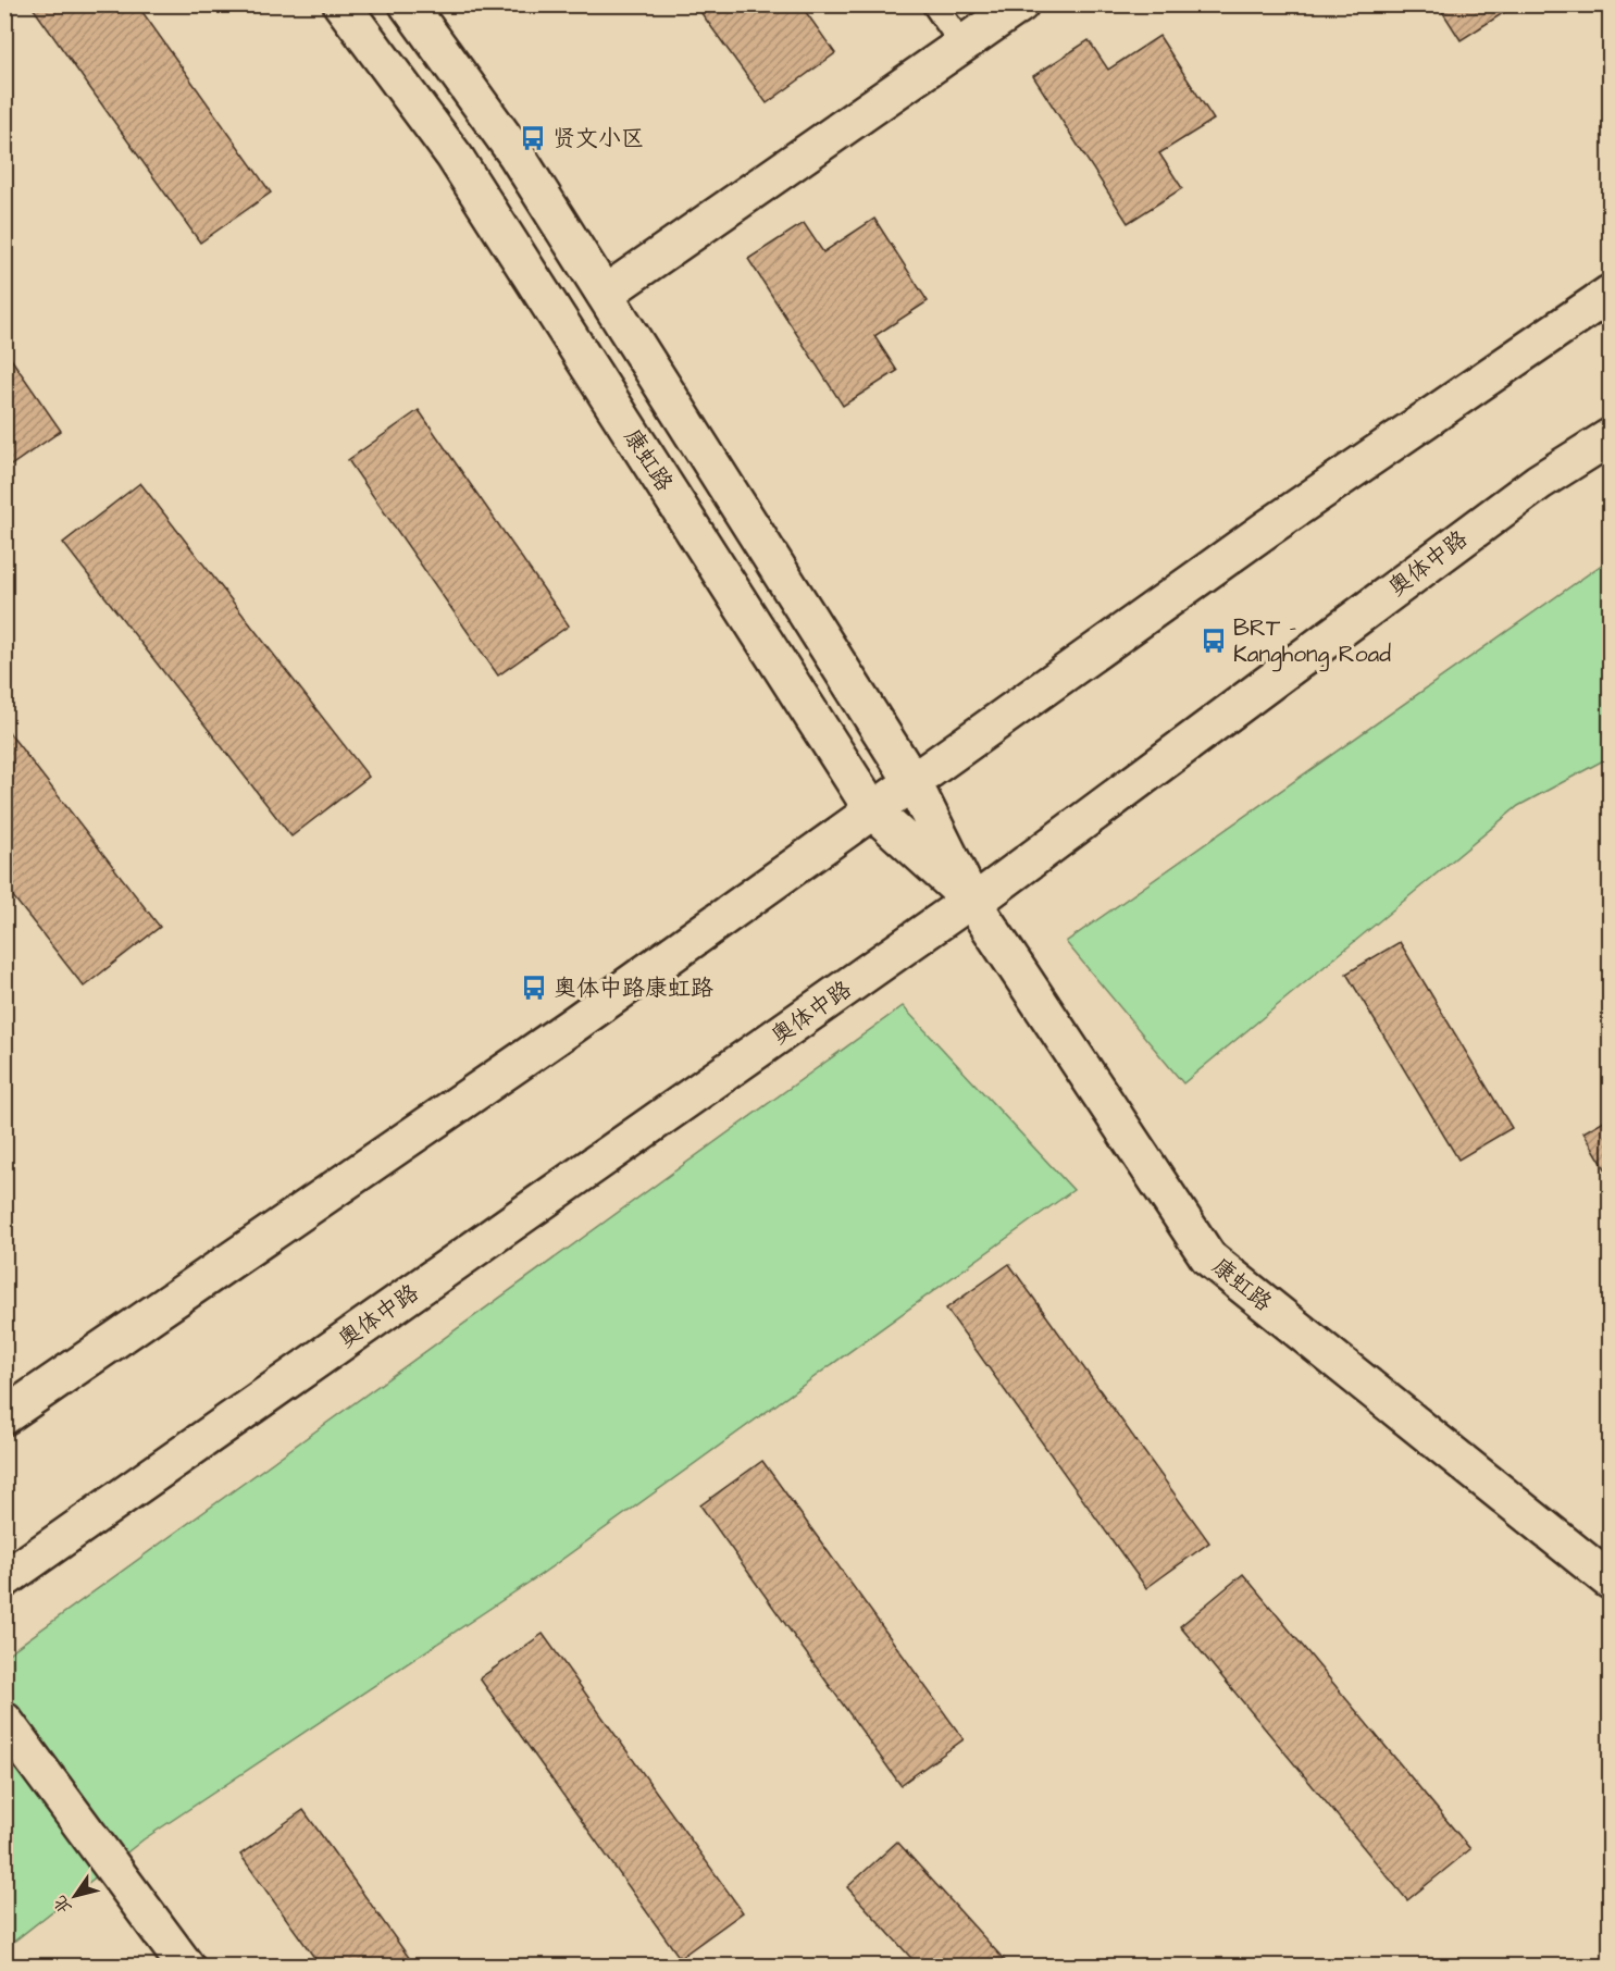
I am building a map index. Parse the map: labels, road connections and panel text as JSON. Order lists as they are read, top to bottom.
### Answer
{
  "streets": {
    "main road": ["康虹路", "奥体中路"]
  },
  "crossings": [
    ["康虹路", "奥体中路"]
  ],
  "places": {
    "bus stop": ["贤文小区", "BRT - Kanghong Road", "奥体中路康虹路"]
  },
  "north": "bottom left"
}
